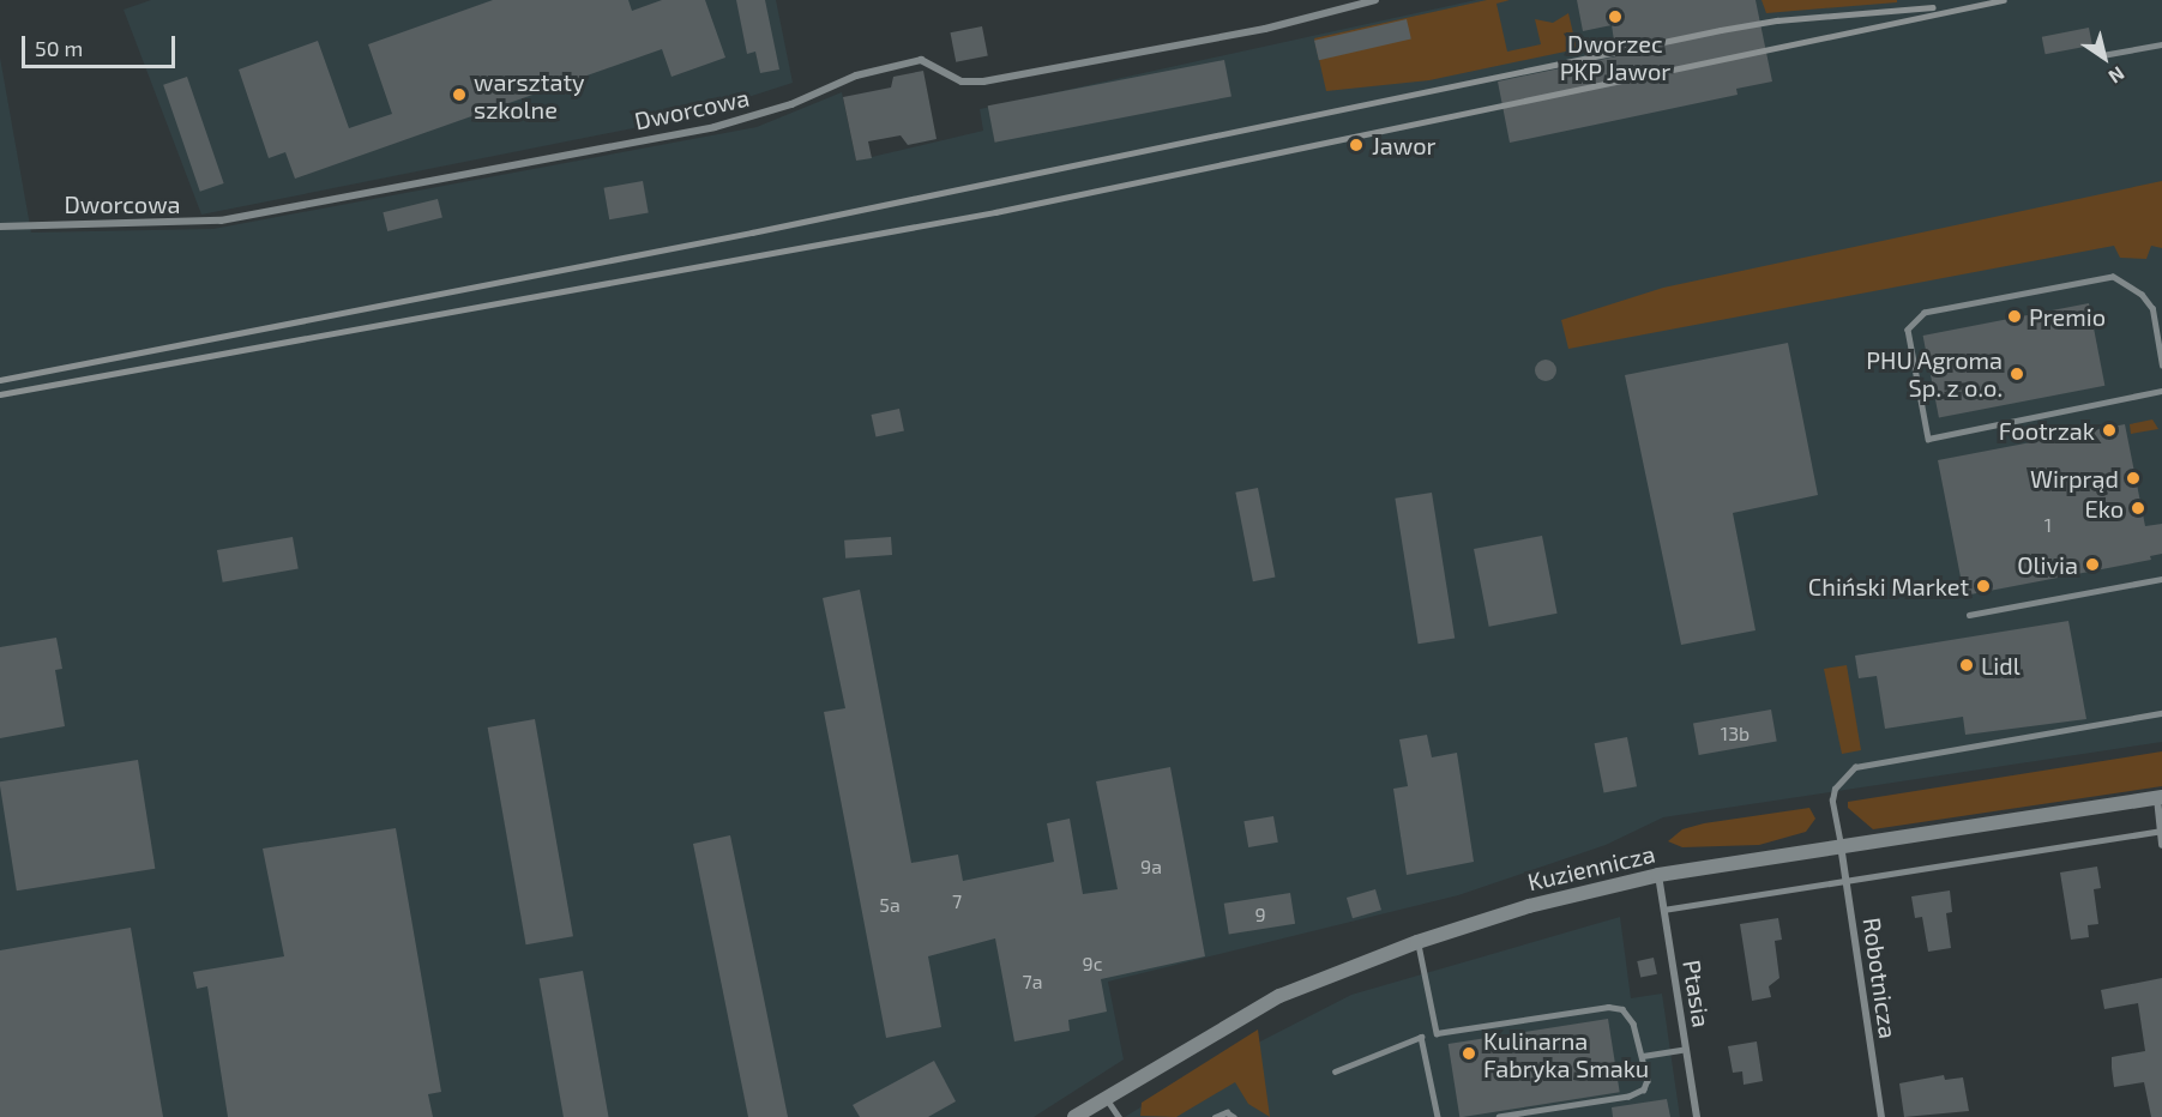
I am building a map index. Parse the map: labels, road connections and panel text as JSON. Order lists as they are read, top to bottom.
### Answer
{
  "streets": {
    "main road": ["Kuziennicza"],
    "street": ["Dworcowa", "Robotnicza", "Ptasia"]
  },
  "crossings": [
    ["Kuziennicza", "Robotnicza"],
    ["Kuziennicza", "Ptasia"]
  ],
  "places": [
    "Dworzec PKP Jawor",
    "warsztaty szkolne",
    "Jawor",
    "Premio",
    "PHU Agroma Sp. z o.o.",
    "Footrzak",
    "Wirprąd",
    "Eko",
    "Olivia",
    "Chiński Market",
    "Lidl",
    "Kulinarna Fabryka Smaku"
  ],
  "house_numbers": [
    "1",
    "13b",
    "9a",
    "7",
    "5a",
    "9",
    "9c",
    "7a"
  ],
  "scale_bar": "50 m",
  "north": "bottom right"
}
